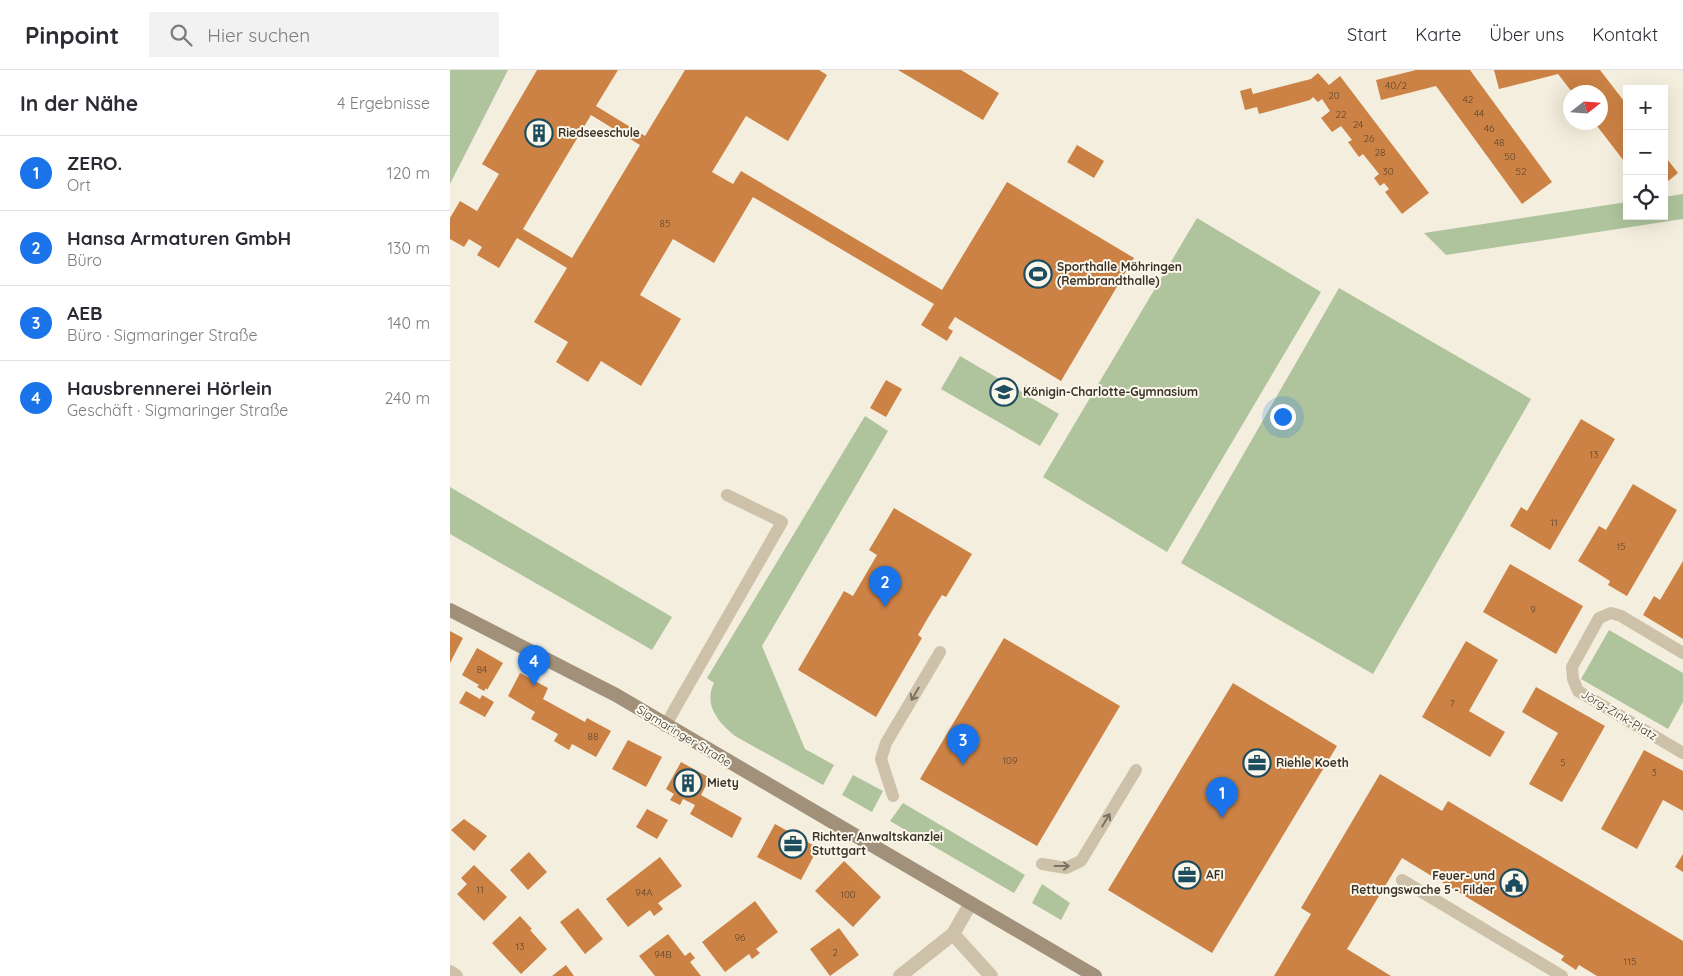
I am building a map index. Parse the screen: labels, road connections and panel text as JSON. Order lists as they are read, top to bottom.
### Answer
{
  "streets": {
    "main road": ["Sigmaringer Straße"],
    "lane": ["Jörg-Zink-Platz"]
  },
  "places": {
    "building": ["Riedseeschule", "Miety"],
    "sports": ["Sporthalle Möhringen (Rembrandthalle)"],
    "school or university": ["Königin-Charlotte-Gymnasium"],
    "office": ["Riehle Koeth", "Richter Anwaltskanzlei Stuttgart", "AFI"],
    "public building": ["Feuer- und Rettungswache 5 - Filder"]
  },
  "house_numbers": [
    "40/2",
    "20",
    "42",
    "44",
    "22",
    "24",
    "46",
    "26",
    "48",
    "28",
    "50",
    "30",
    "52",
    "85",
    "13",
    "11",
    "15",
    "9",
    "84",
    "7",
    "88",
    "109",
    "5",
    "3",
    "11",
    "94A",
    "100",
    "96",
    "13",
    "2",
    "94B",
    "115"
  ],
  "north": "right",
  "page": {
    "header": "Pinpoint",
    "search": "Hier suchen",
    "nav": [
      "Start",
      "Karte",
      "Über uns",
      "Kontakt"
    ],
    "heading": ["In der Nähe", "4 Ergebnisse"],
    "map_buttons": ["+", "−"],
    "list": [
      {
        "mark": "1",
        "name": "ZERO.",
        "note": "Ort",
        "value": "120 m"
      },
      {
        "mark": "2",
        "name": "Hansa Armaturen GmbH",
        "note": "Büro",
        "value": "130 m"
      },
      {
        "mark": "3",
        "name": "AEB",
        "note": "Büro · Sigmaringer Straße",
        "value": "140 m"
      },
      {
        "mark": "4",
        "name": "Hausbrennerei Hörlein",
        "note": "Geschäft · Sigmaringer Straße",
        "value": "240 m"
      }
    ],
    "pins": [
      "2",
      "4",
      "3",
      "1"
    ]
  }
}
